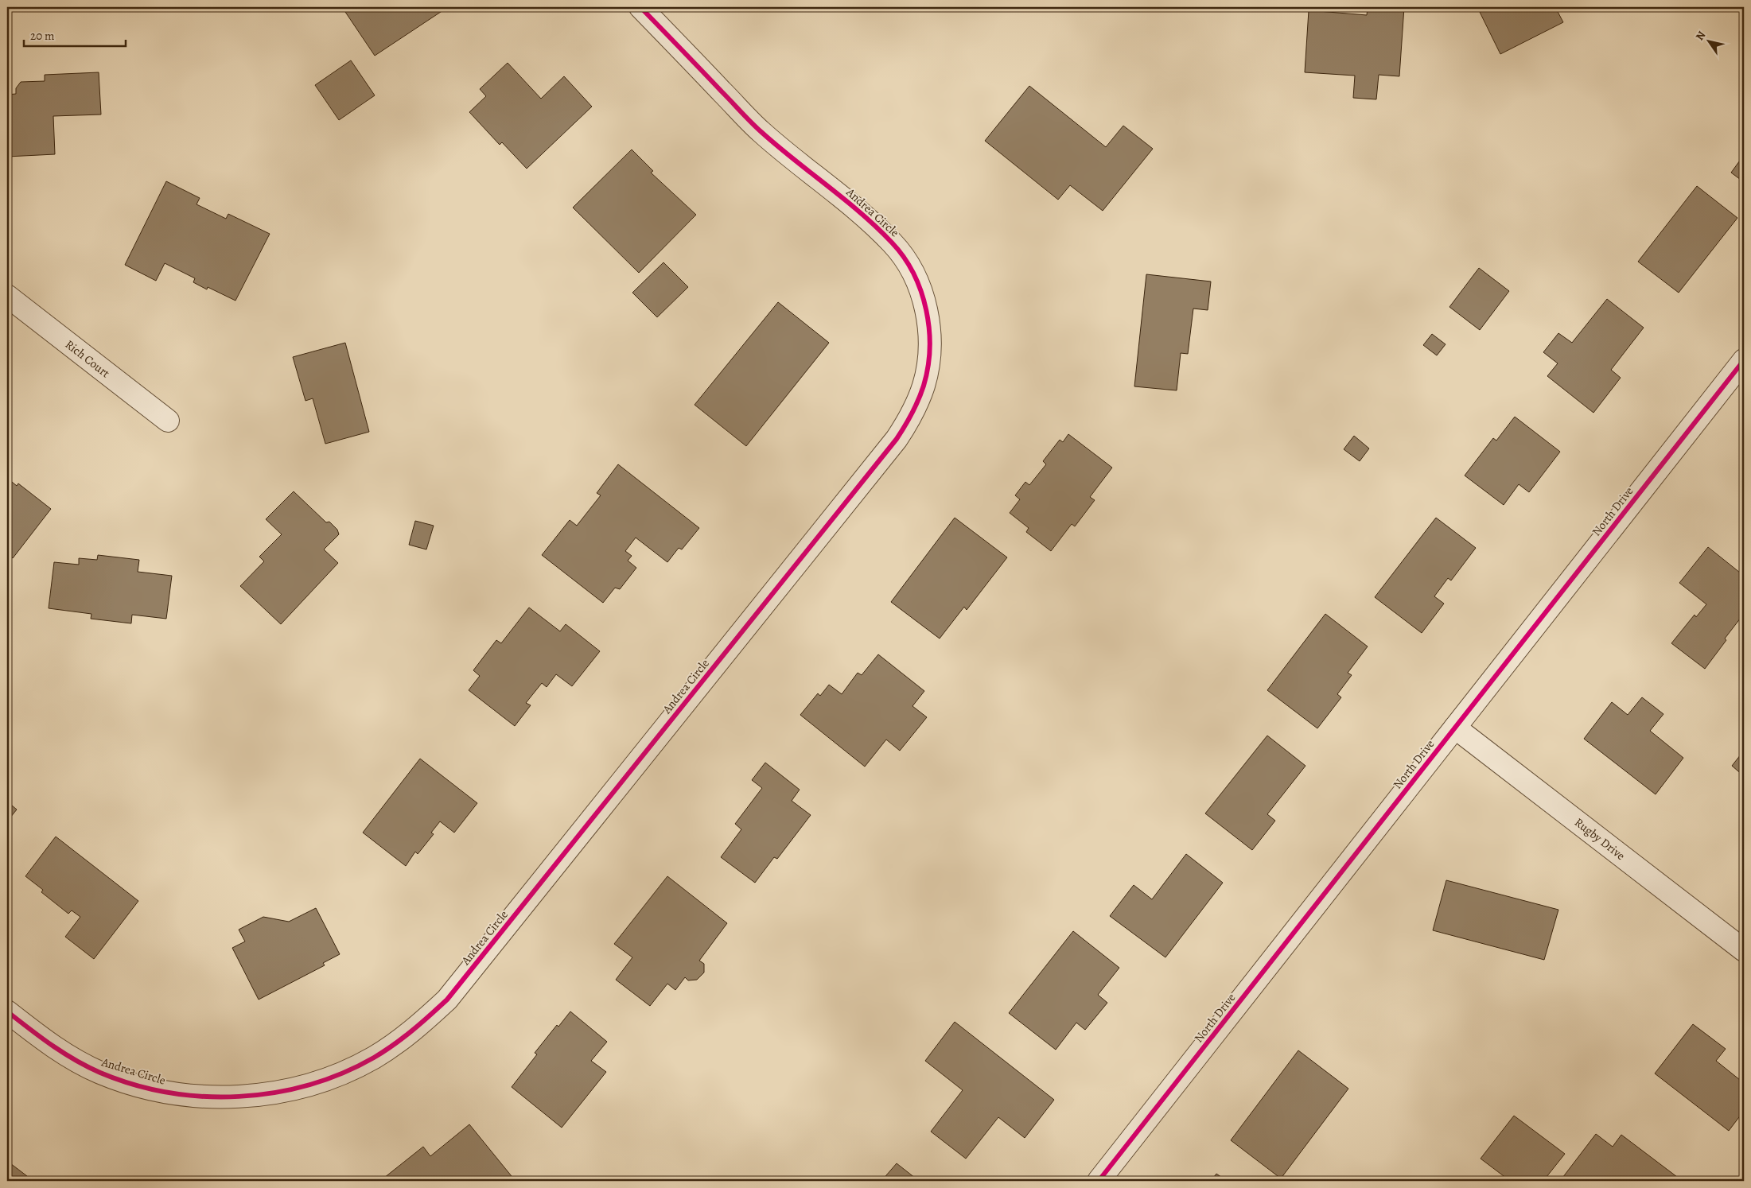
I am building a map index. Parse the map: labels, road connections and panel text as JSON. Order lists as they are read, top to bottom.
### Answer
{
  "streets": {
    "street": [
      "Andrea Circle",
      "Rich Court",
      "North Drive",
      "Rugby Drive"
    ]
  },
  "crossings": [
    ["North Drive", "Rugby Drive"]
  ],
  "scale_bar": "20 m",
  "north": "top left"
}
